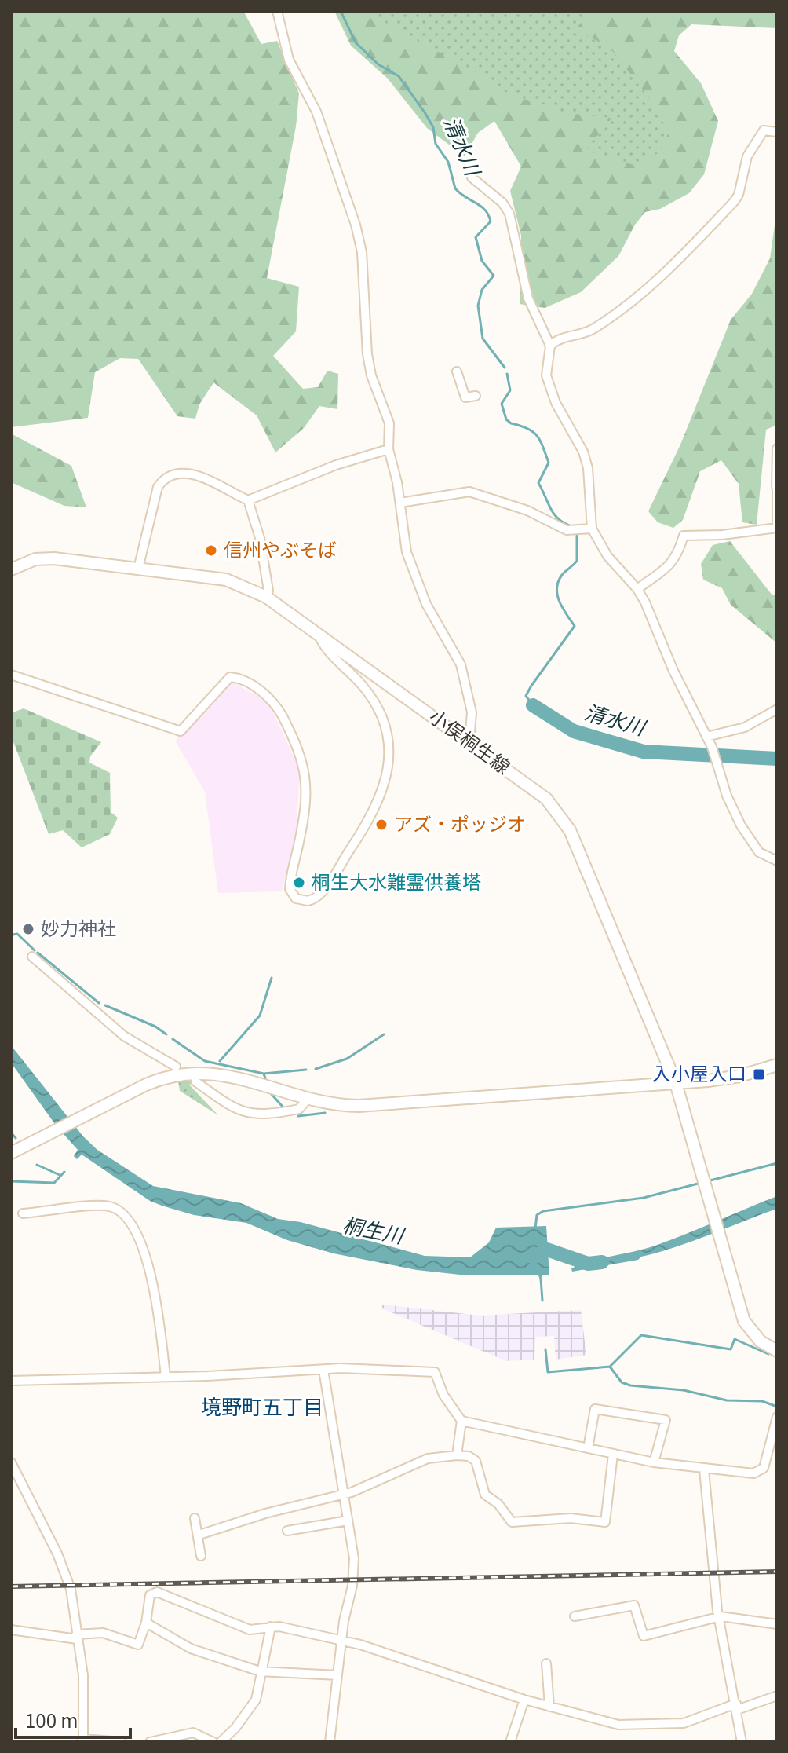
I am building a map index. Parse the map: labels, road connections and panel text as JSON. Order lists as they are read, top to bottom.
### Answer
{
  "streets": {
    "main road": ["小俣桐生線"]
  },
  "districts": ["境野町五丁目"],
  "water": ["清水川", "桐生川"],
  "places": {
    "other": [
      "信州やぶそば",
      "アズ・ポッジオ",
      "桐生大水難霊供養塔",
      "妙力神社"
    ],
    "transit": ["入小屋入口"]
  },
  "scale_bar": "100 m"
}
